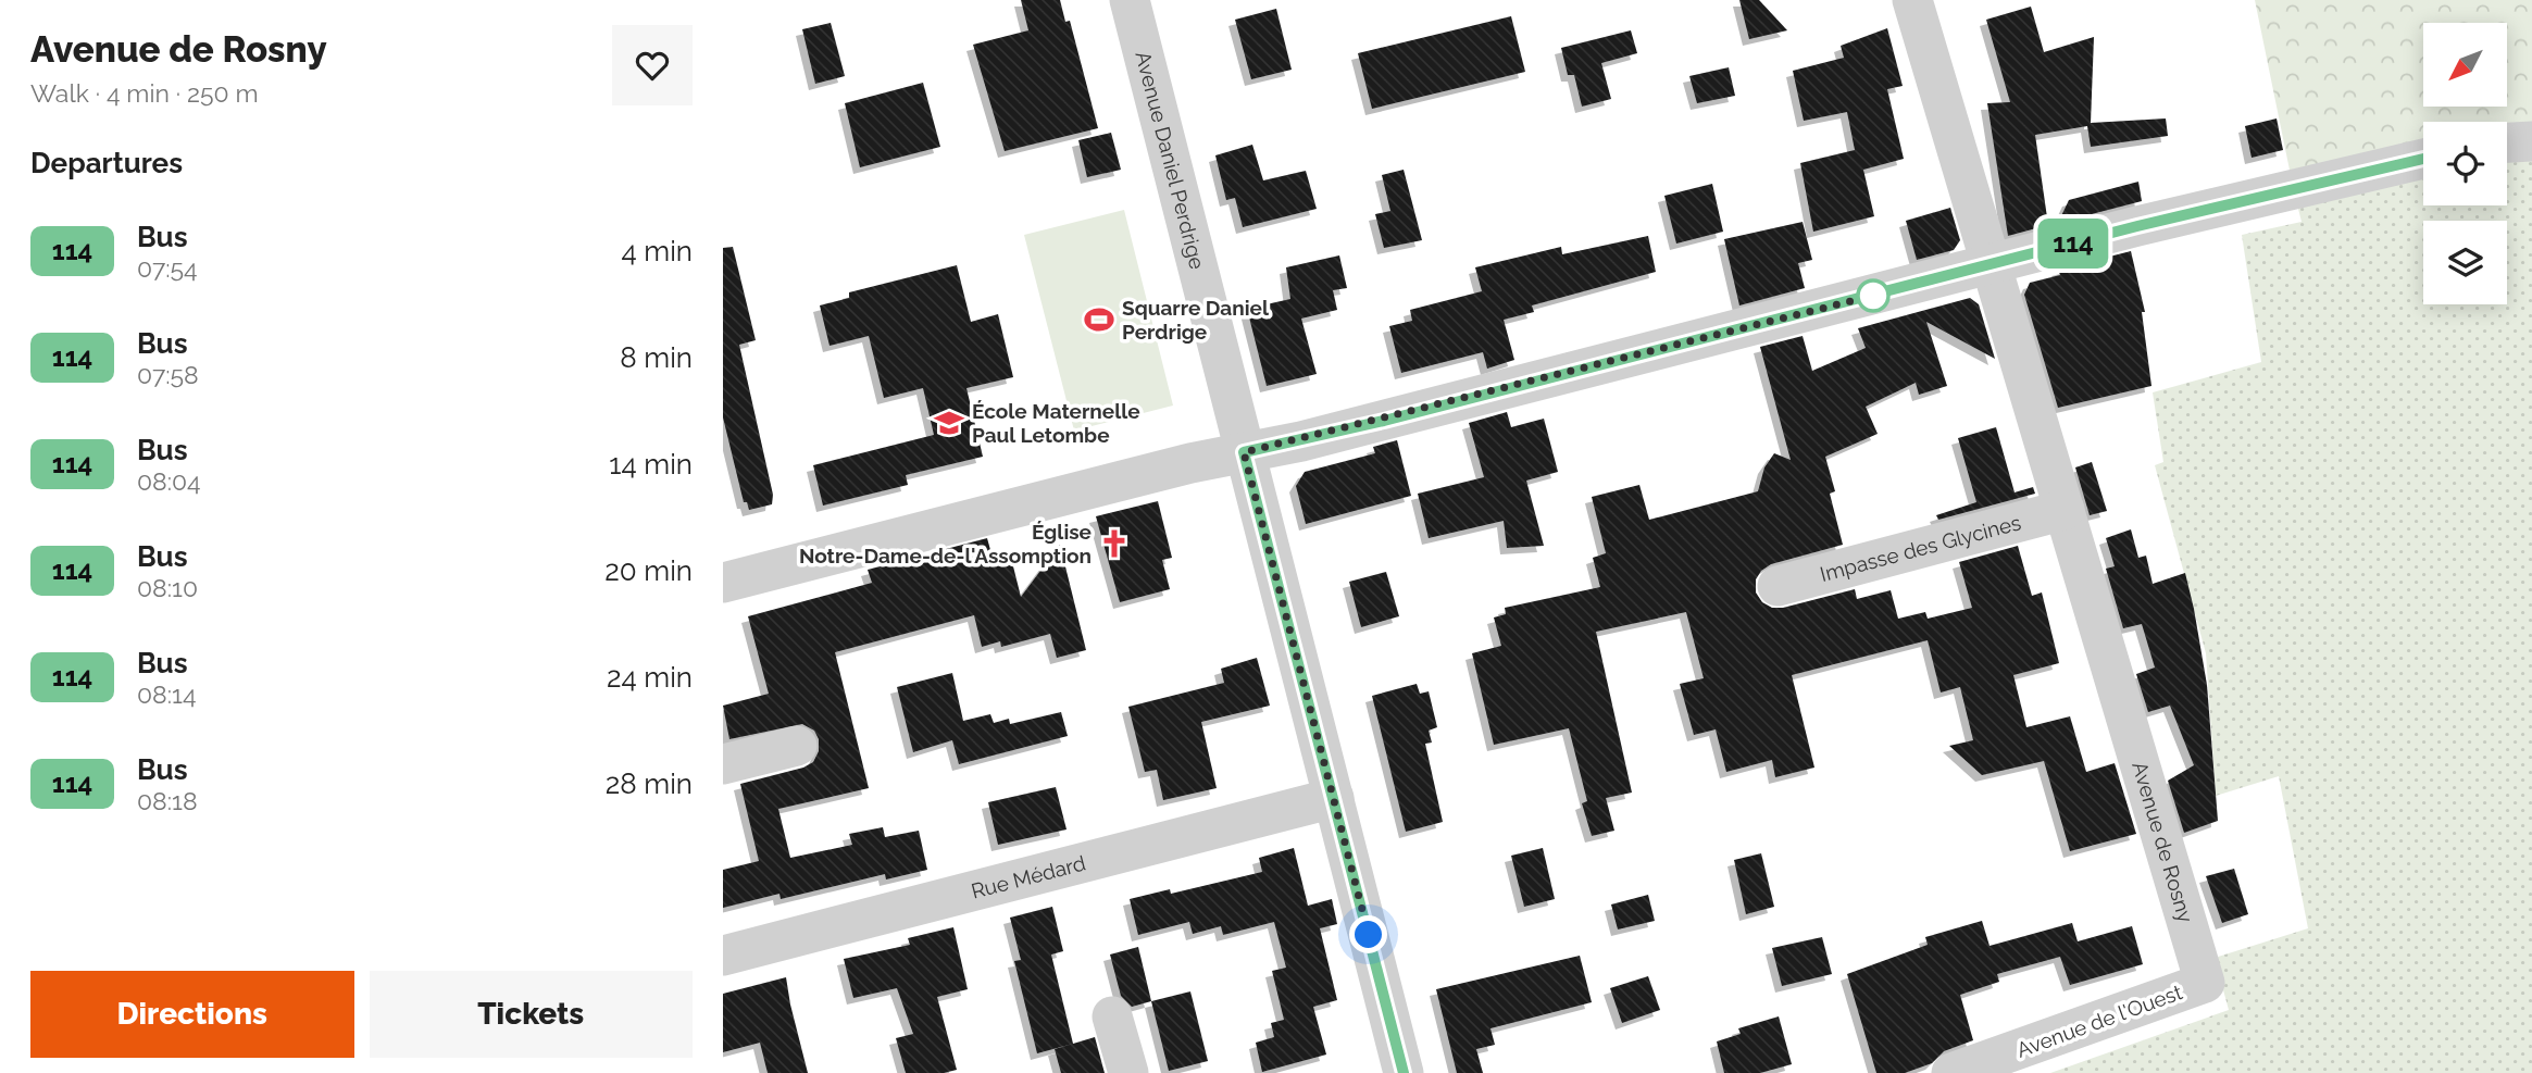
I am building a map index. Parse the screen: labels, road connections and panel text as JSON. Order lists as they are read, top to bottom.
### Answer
{
  "streets": {
    "street": [
      "Avenue Daniel Perdrige",
      "Impasse des Glycines",
      "Avenue de Rosny",
      "Rue Médard",
      "Avenue de l'Ouest"
    ]
  },
  "crossings": [
    ["Avenue Daniel Perdrige", "Rue Médard"],
    ["Impasse des Glycines", "Avenue de Rosny"],
    ["Avenue de Rosny", "Avenue de l'Ouest"]
  ],
  "places": {
    "sports": ["Squarre Daniel Perdrige"],
    "school or university": ["École Maternelle Paul Letombe"],
    "church": ["Église Notre-Dame-de-l'Assomption"]
  },
  "lines": ["bus line 114"],
  "north": "bottom left",
  "page": {
    "heading": [
      ["Avenue de Rosny", "Walk · 4 min · 250 m"],
      "Departures"
    ],
    "on_map": "114",
    "list": [
      {
        "mark": "114",
        "name": "Bus",
        "note": "07:54",
        "value": "4 min"
      },
      {
        "mark": "114",
        "name": "Bus",
        "note": "07:58",
        "value": "8 min"
      },
      {
        "mark": "114",
        "name": "Bus",
        "note": "08:04",
        "value": "14 min"
      },
      {
        "mark": "114",
        "name": "Bus",
        "note": "08:10",
        "value": "20 min"
      },
      {
        "mark": "114",
        "name": "Bus",
        "note": "08:14",
        "value": "24 min"
      },
      {
        "mark": "114",
        "name": "Bus",
        "note": "08:18",
        "value": "28 min"
      }
    ],
    "buttons": ["Directions", "Tickets"]
  }
}
